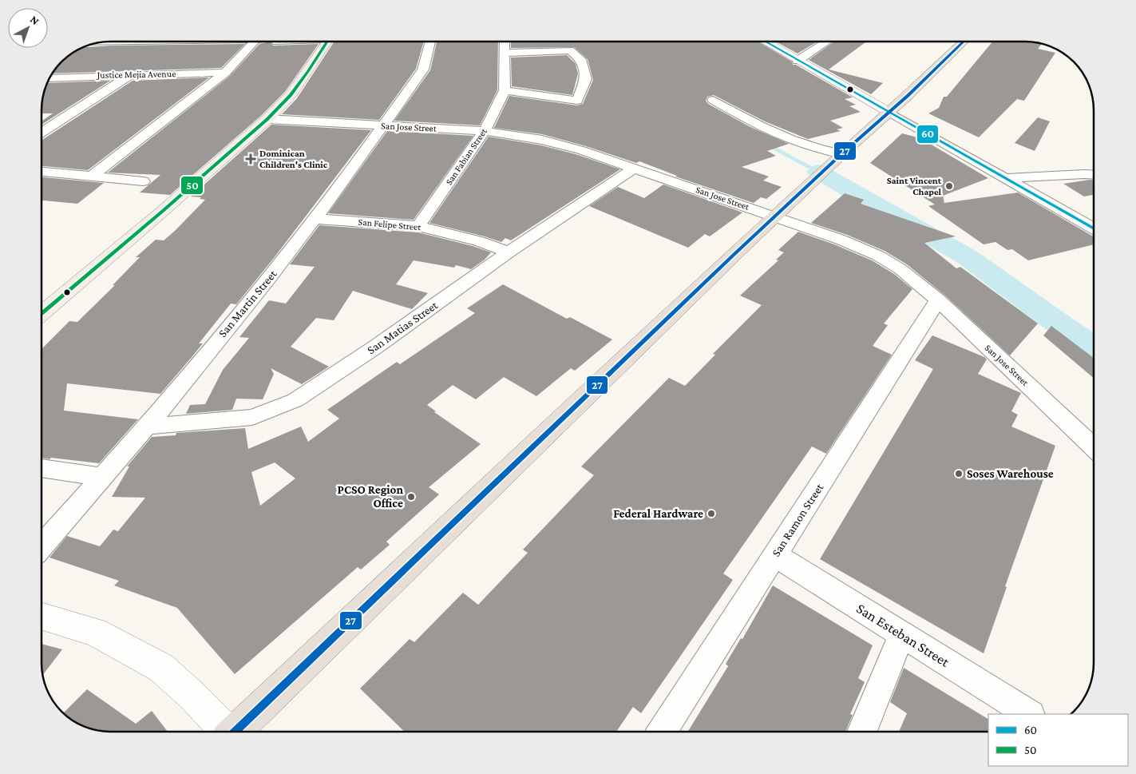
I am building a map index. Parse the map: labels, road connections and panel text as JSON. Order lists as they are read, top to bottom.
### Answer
{
  "streets": {
    "street": [
      "Justice Mejia Avenue",
      "San Jose Street",
      "San Fabian Street",
      "San Felipe Street",
      "San Martin Street",
      "San Matias Street",
      "San Ramon Street",
      "San Esteban Street"
    ]
  },
  "crossings": [
    ["San Jose Street", "San Fabian Street"],
    ["San Jose Street", "San Martin Street"],
    ["San Jose Street", "San Matias Street"],
    ["San Jose Street", "San Ramon Street"],
    ["San Fabian Street", "San Felipe Street"],
    ["San Felipe Street", "San Martin Street"],
    ["San Felipe Street", "San Matias Street"],
    ["San Martin Street", "San Matias Street"],
    ["San Ramon Street", "San Esteban Street"]
  ],
  "places": {
    "health": ["Dominican Children's Clinic"],
    "other": [
      "Saint Vincent Chapel",
      "Soses Warehouse",
      "PCSO Region Office",
      "Federal Hardware"
    ]
  },
  "lines": ["transit line 60", "transit line 50", "transit line 27"],
  "legend": ["60", "50"],
  "north": "top right"
}
